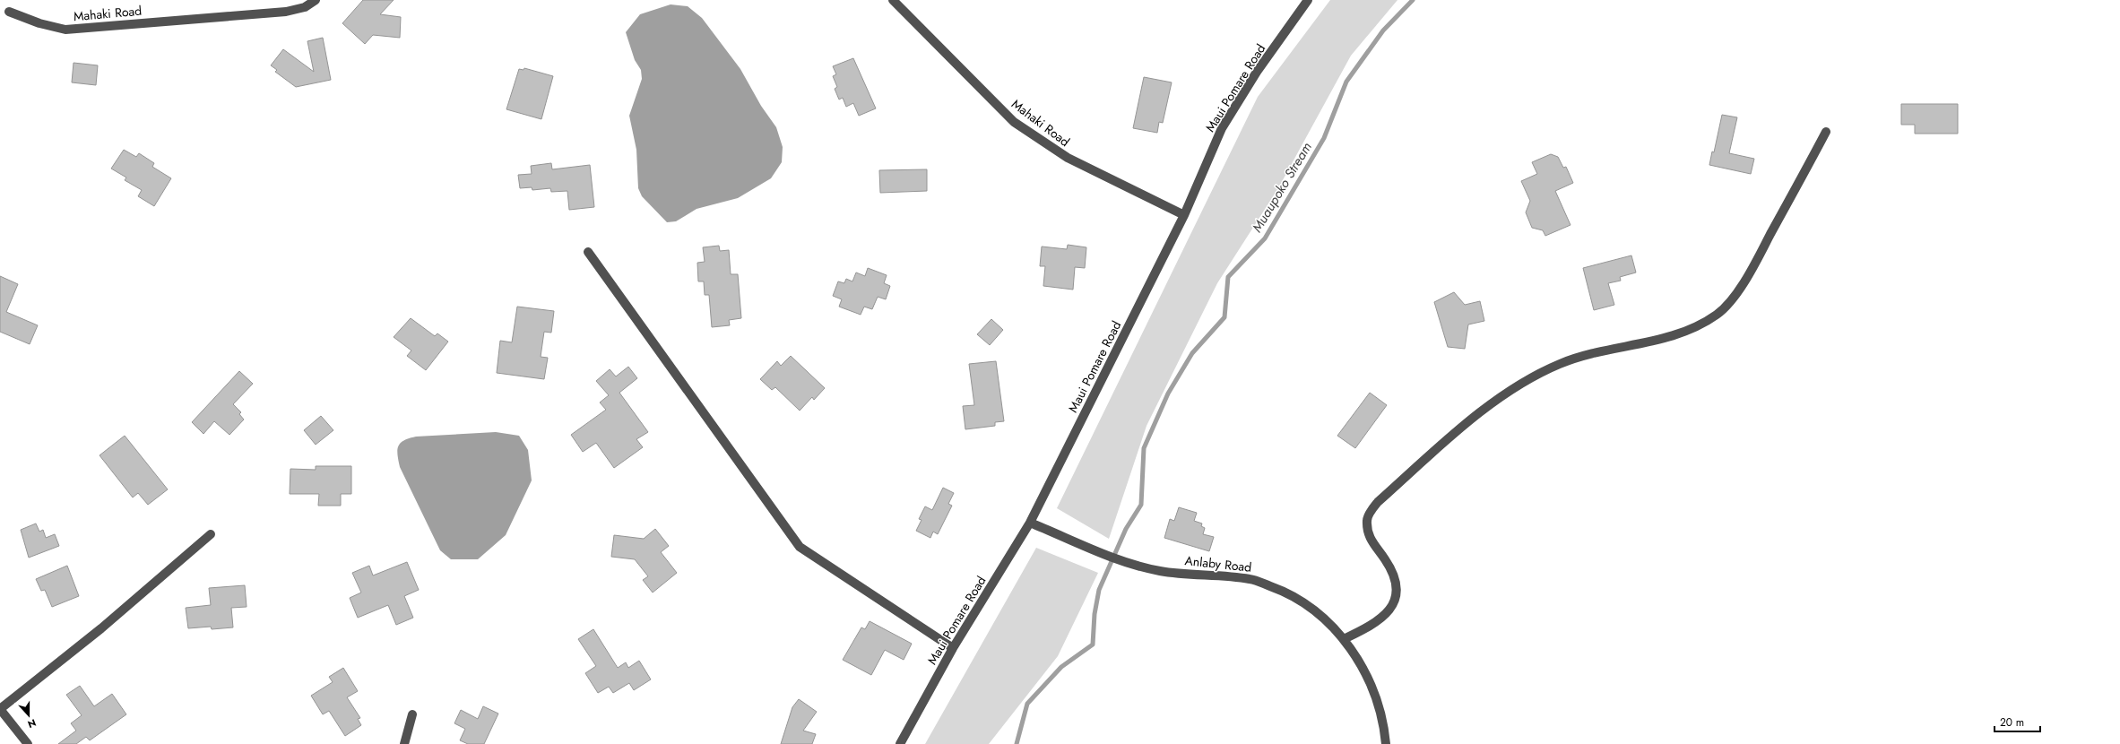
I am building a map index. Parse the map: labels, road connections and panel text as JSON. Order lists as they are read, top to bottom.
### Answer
{
  "streets": {
    "street": ["Mahaki Road", "Maui Pomare Road", "Anlaby Road"]
  },
  "crossings": [
    ["Mahaki Road", "Maui Pomare Road"],
    ["Maui Pomare Road", "Anlaby Road"]
  ],
  "water": ["Muaupoko Stream"],
  "scale_bar": "20 m",
  "north": "bottom"
}
